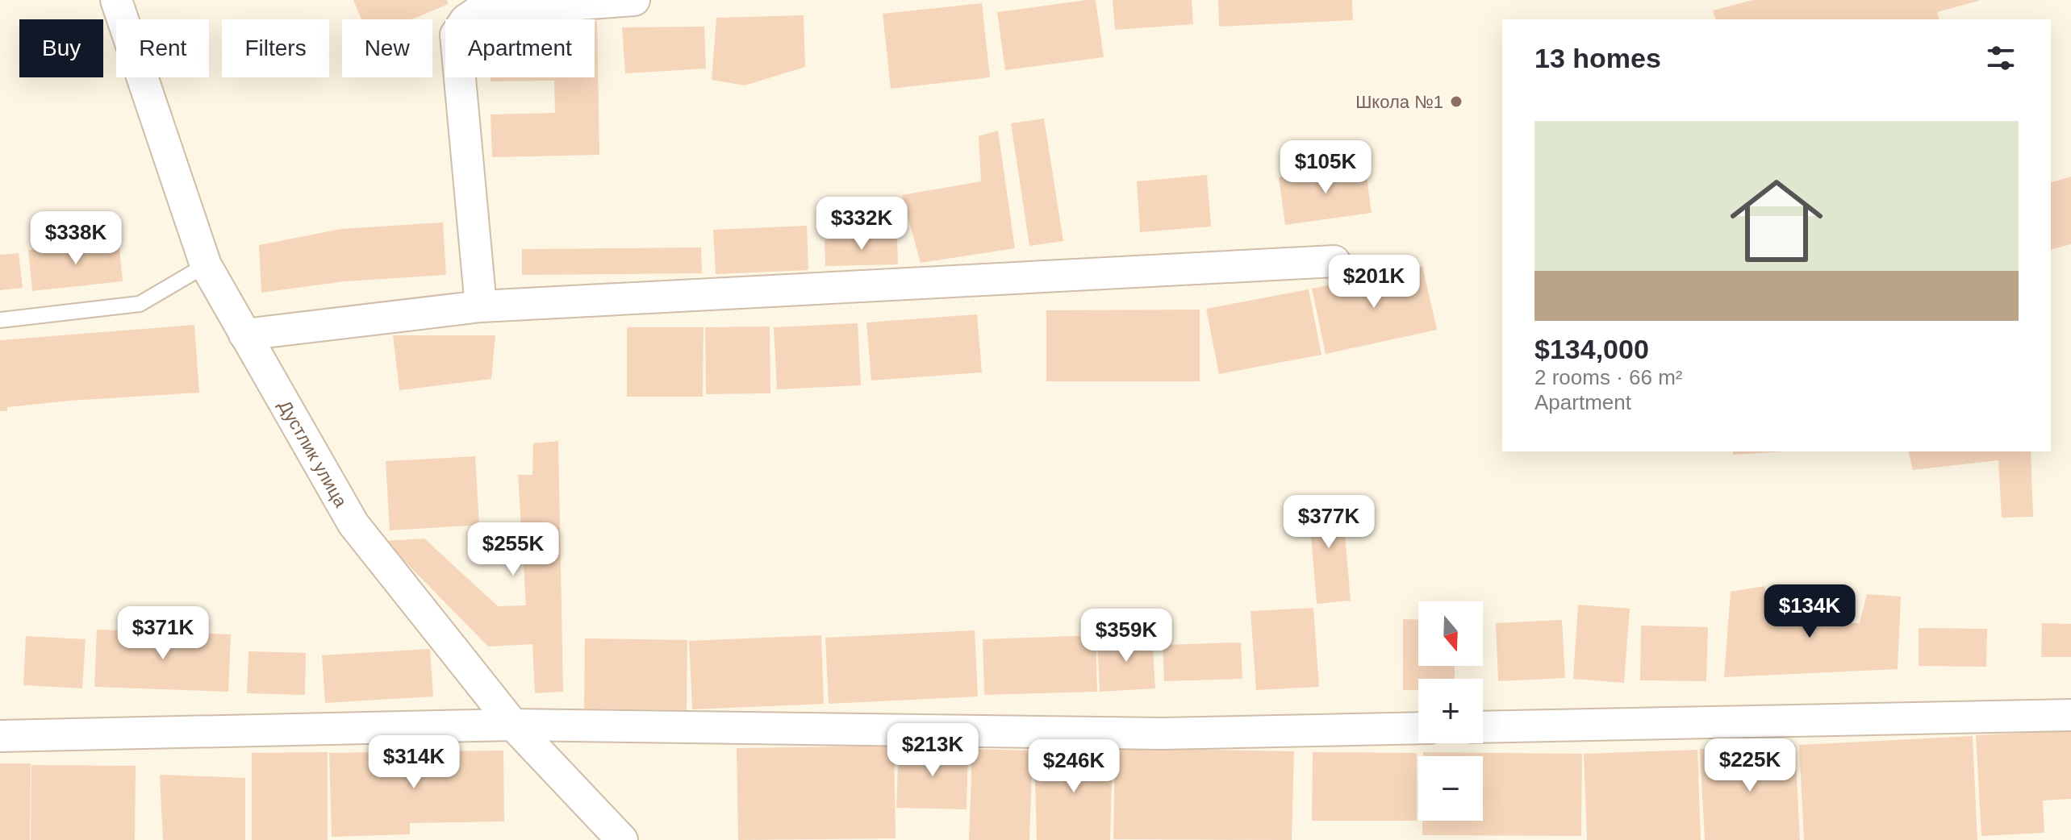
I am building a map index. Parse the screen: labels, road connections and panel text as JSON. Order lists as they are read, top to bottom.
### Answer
{
  "streets": {
    "street": ["Дустлик улица"]
  },
  "places": ["Школа №1"],
  "north": "bottom",
  "page": {
    "chip": [
      "Buy",
      "Rent",
      "Filters",
      "New",
      "Apartment"
    ],
    "heading": "13 homes",
    "list": [
      {
        "name": "$134,000",
        "note": "2 rooms · 66 m² · Apartment"
      }
    ],
    "price": [
      "$105K",
      "$332K",
      "$338K",
      "$201K",
      "$377K",
      "$255K",
      "$134K",
      "$371K",
      "$359K",
      "$213K",
      "$314K",
      "$225K",
      "$246K"
    ],
    "map_buttons": ["+", "−"]
  }
}
